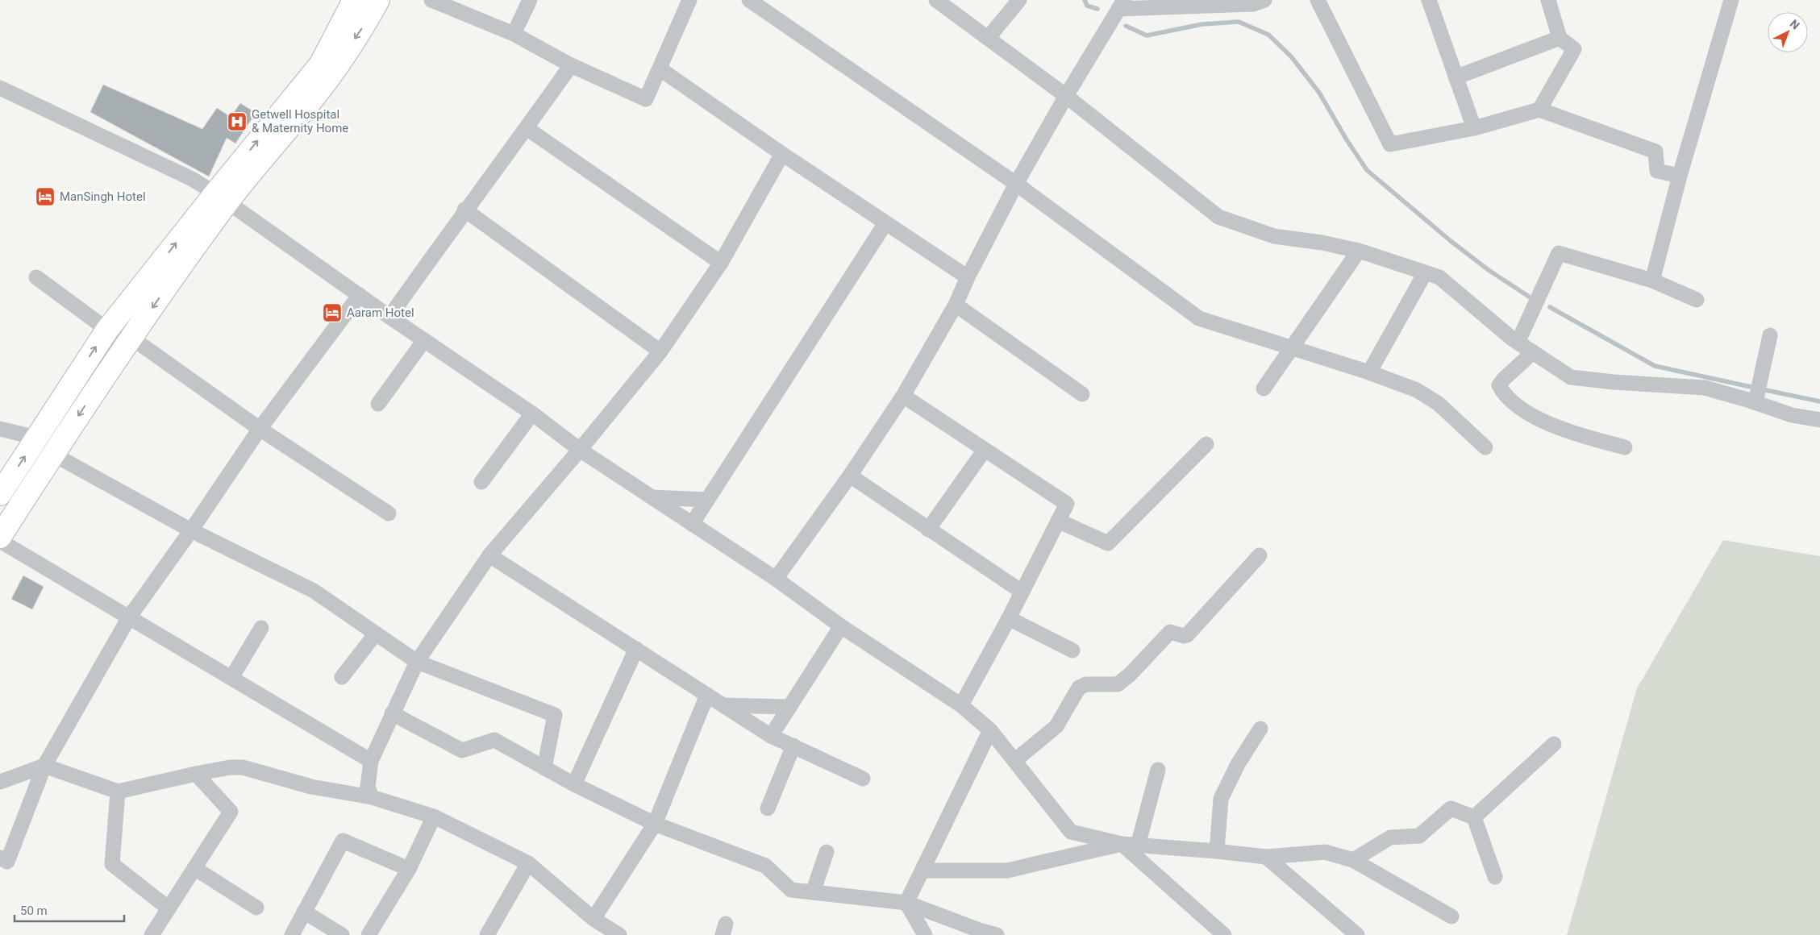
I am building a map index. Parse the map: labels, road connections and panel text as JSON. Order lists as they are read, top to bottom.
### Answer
{
  "places": {
    "hospital": ["Getwell Hospital & Maternity Home"],
    "hotel": ["ManSingh Hotel", "Aaram Hotel"]
  },
  "scale_bar": "50 m",
  "north": "top right"
}
